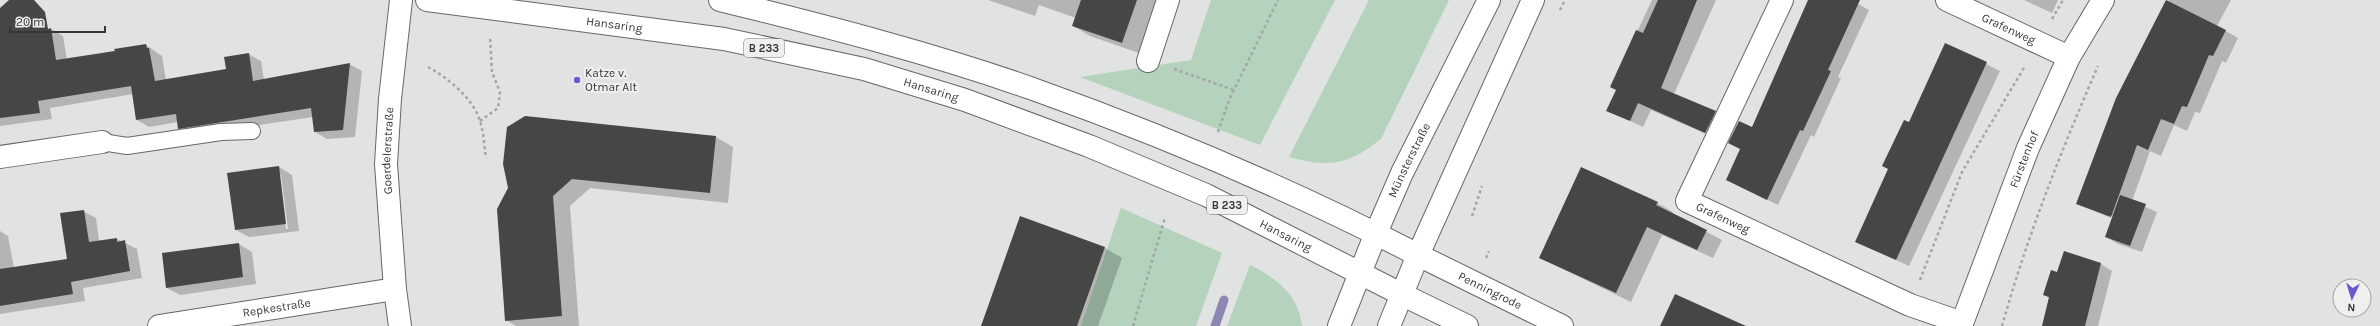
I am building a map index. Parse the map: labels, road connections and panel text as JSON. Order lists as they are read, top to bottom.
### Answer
{
  "streets": {
    "main road": [
      "Hansaring",
      "Grafenweg",
      "B 233",
      "Goerdelerstraße",
      "Fürstenhof",
      "Münsterstraße",
      "Penningrode",
      "Repkestraße"
    ]
  },
  "crossings": [
    ["Hansaring", "Münsterstraße"],
    ["Grafenweg", "Fürstenhof"],
    ["Goerdelerstraße", "Repkestraße"]
  ],
  "places": ["Katze v. Otmar Alt"],
  "scale_bar": "20 m",
  "north": "bottom"
}
